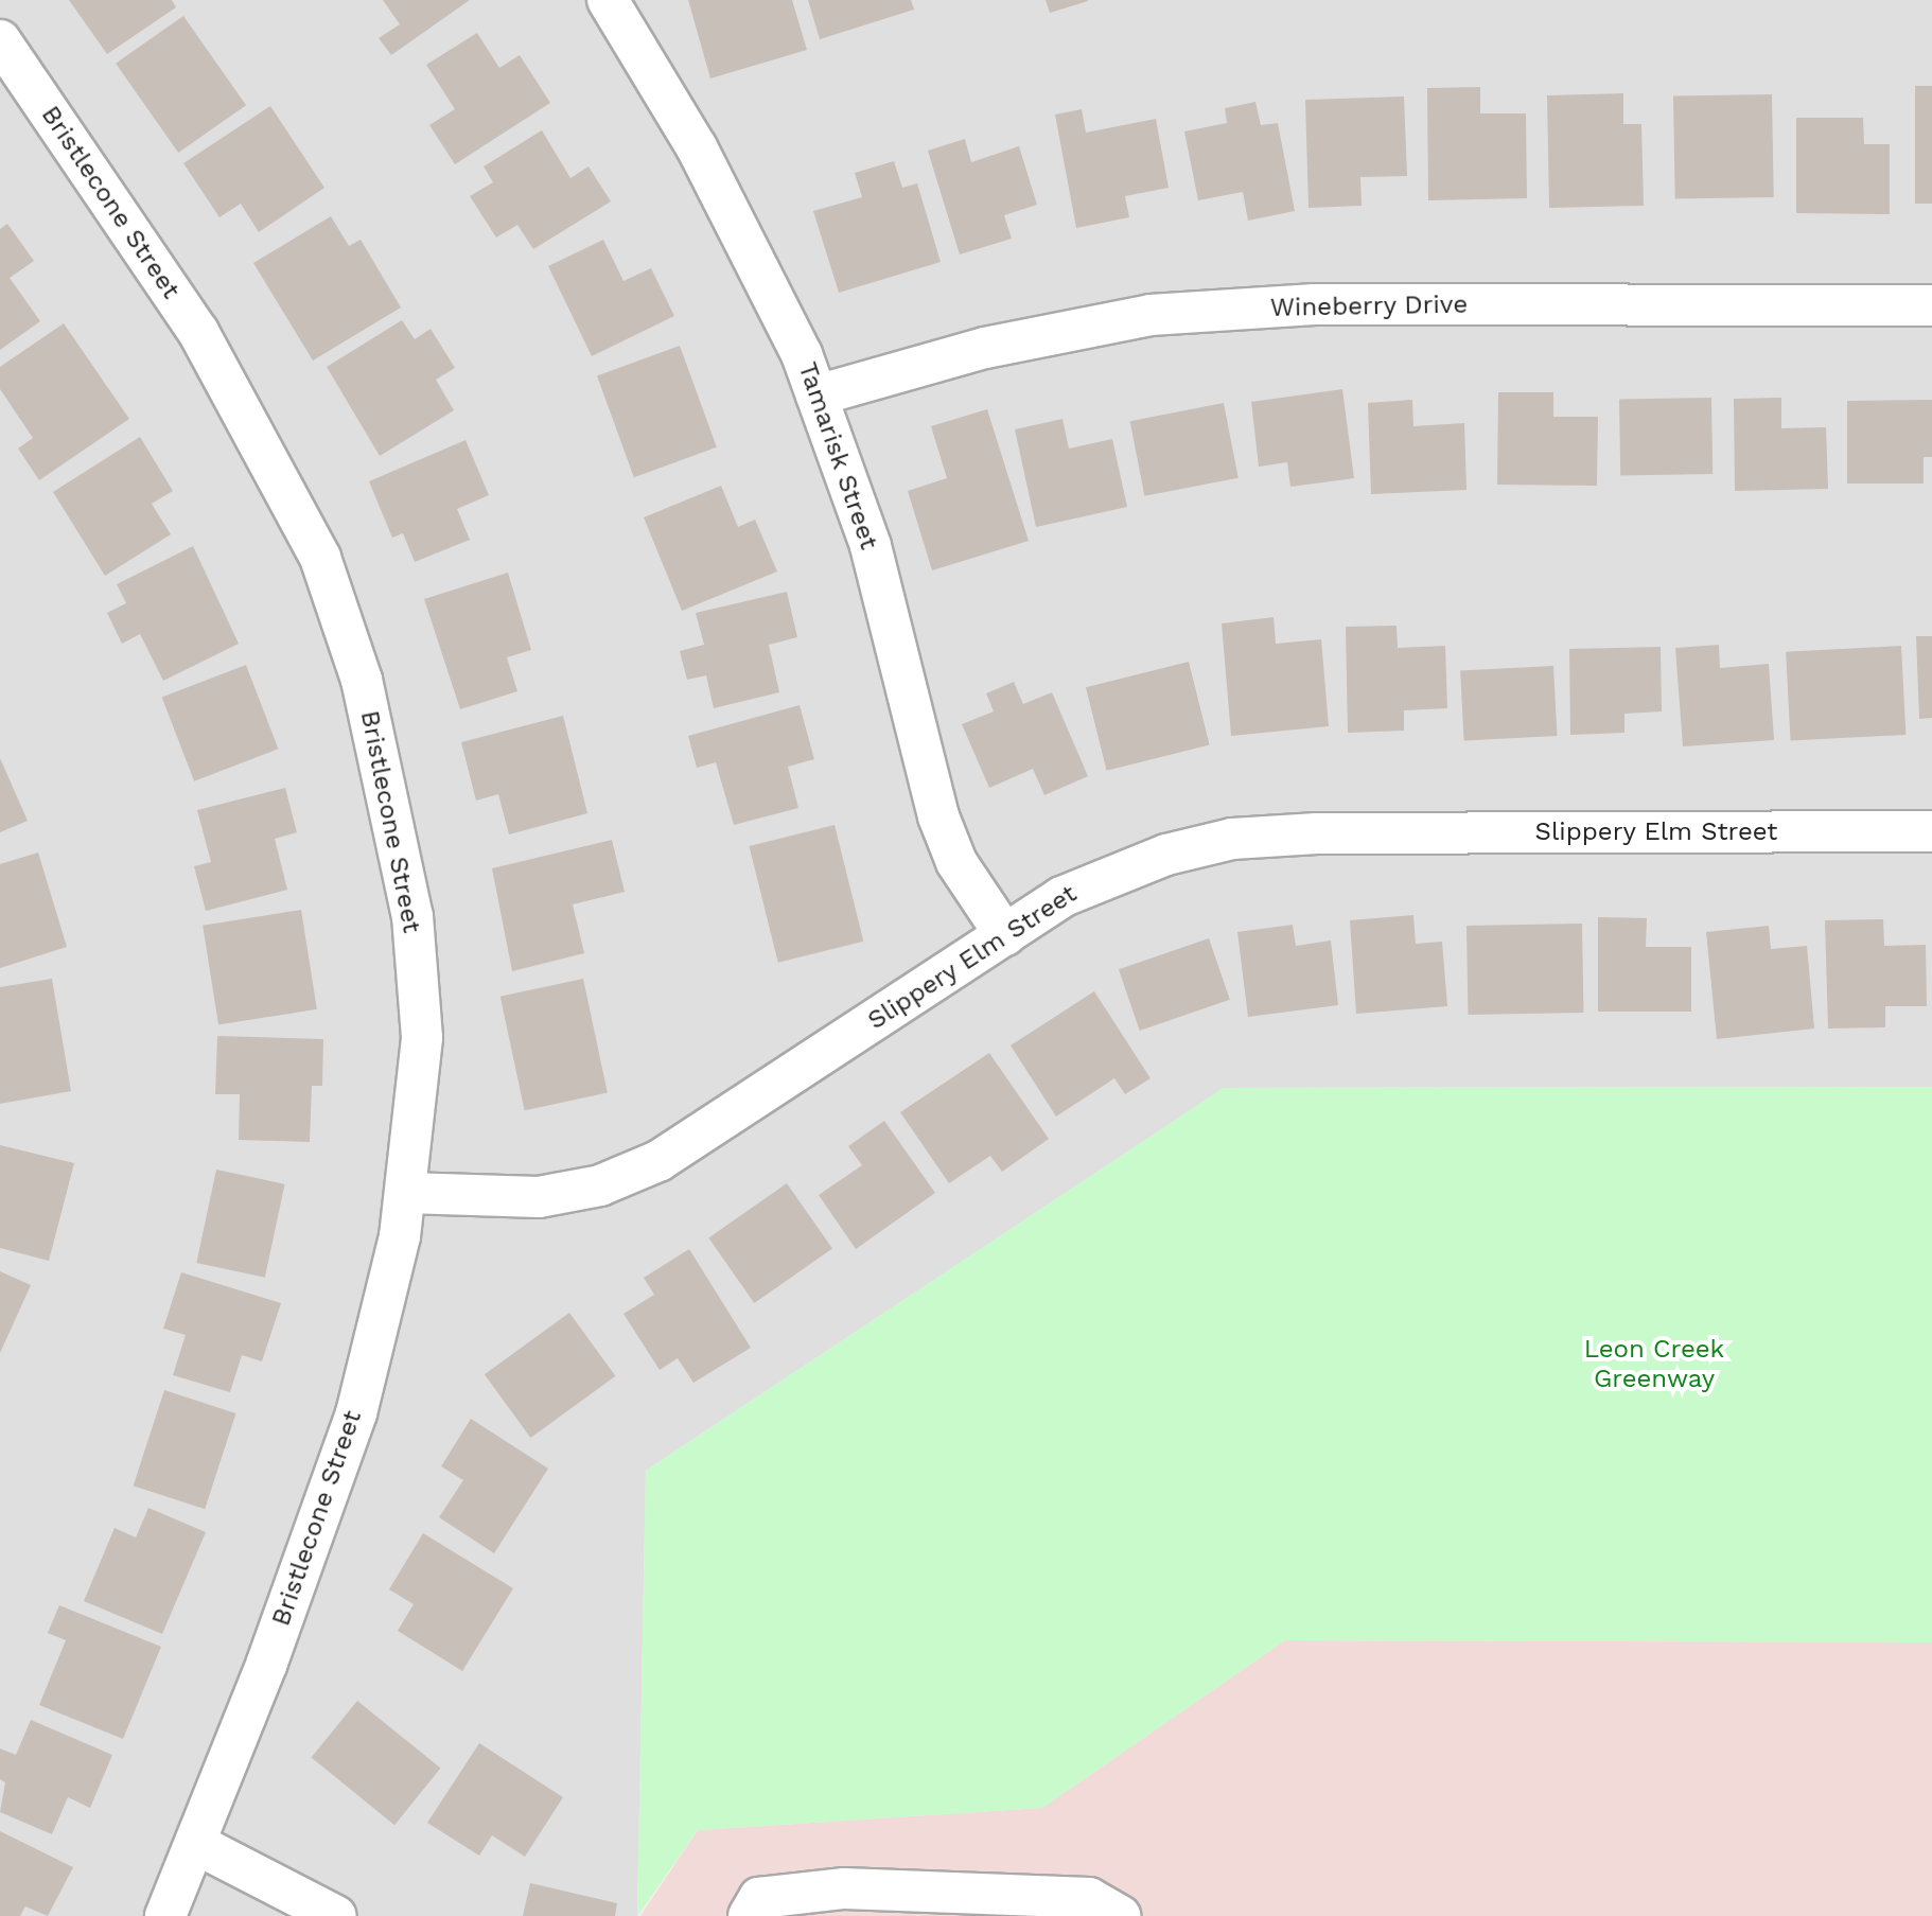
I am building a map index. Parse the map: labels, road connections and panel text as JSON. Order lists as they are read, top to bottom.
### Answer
{
  "streets": {
    "street": [
      "Bristlecone Street",
      "Wineberry Drive",
      "Tamarisk Street",
      "Slippery Elm Street"
    ]
  },
  "crossings": [
    ["Bristlecone Street", "Slippery Elm Street"],
    ["Wineberry Drive", "Tamarisk Street"],
    ["Tamarisk Street", "Slippery Elm Street"]
  ],
  "parks": ["Leon Creek Greenway"]
}
